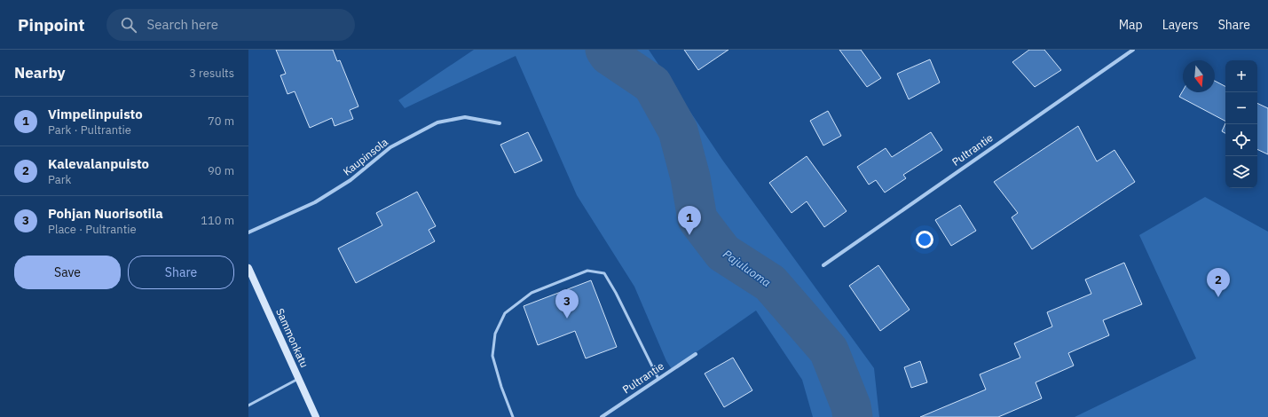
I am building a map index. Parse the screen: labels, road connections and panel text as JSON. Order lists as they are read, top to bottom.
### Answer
{
  "streets": {
    "main road": ["Sammonkatu"],
    "street": ["Pultrantie", "Kaupinsola"]
  },
  "water": ["Pajuluoma"],
  "north": "bottom",
  "page": {
    "header": "Pinpoint",
    "search": "Search here",
    "nav": ["Map", "Layers", "Share"],
    "heading": ["Nearby", "3 results"],
    "map_buttons": ["+", "−"],
    "list": [
      {
        "mark": "1",
        "name": "Vimpelinpuisto",
        "note": "Park · Pultrantie",
        "value": "70 m"
      },
      {
        "mark": "2",
        "name": "Kalevalanpuisto",
        "note": "Park",
        "value": "90 m"
      },
      {
        "mark": "3",
        "name": "Pohjan Nuorisotila",
        "note": "Place · Pultrantie",
        "value": "110 m"
      }
    ],
    "pins": ["1", "2", "3"],
    "buttons": ["Save", "Share"]
  }
}
